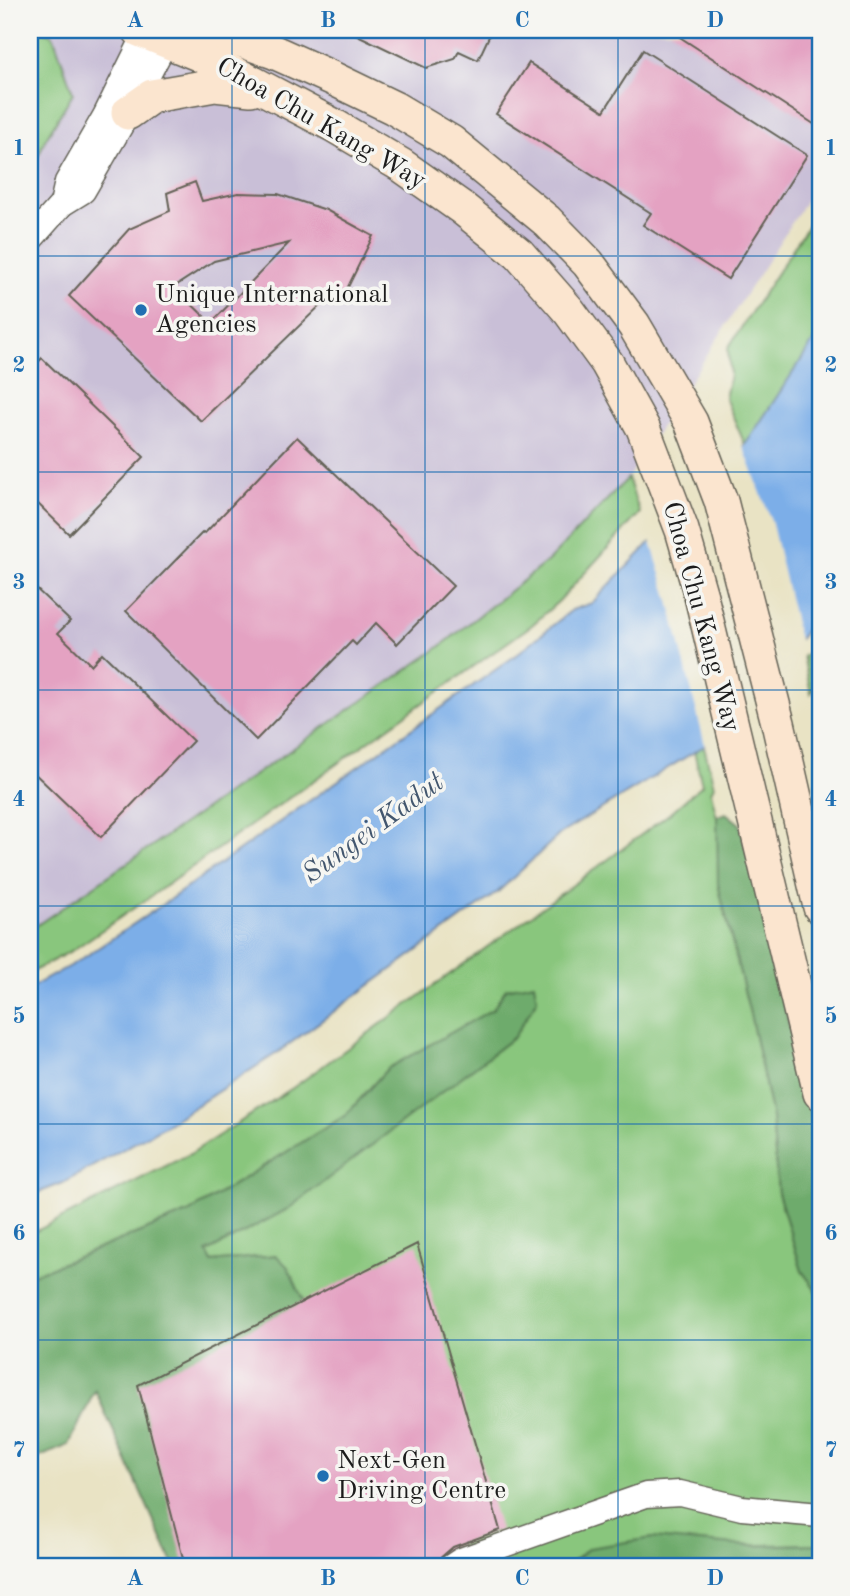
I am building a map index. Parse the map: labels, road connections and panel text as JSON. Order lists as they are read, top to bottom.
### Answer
{
  "streets": {
    "main road": ["Choa Chu Kang Way"]
  },
  "water": ["Sungei Kadut"],
  "places": ["Unique International Agencies", "Next-Gen Driving Centre"],
  "grid": {
    "columns": [
      "A",
      "B",
      "C",
      "D"
    ],
    "rows": [
      "1",
      "2",
      "3",
      "4",
      "5",
      "6",
      "7"
    ]
  }
}
